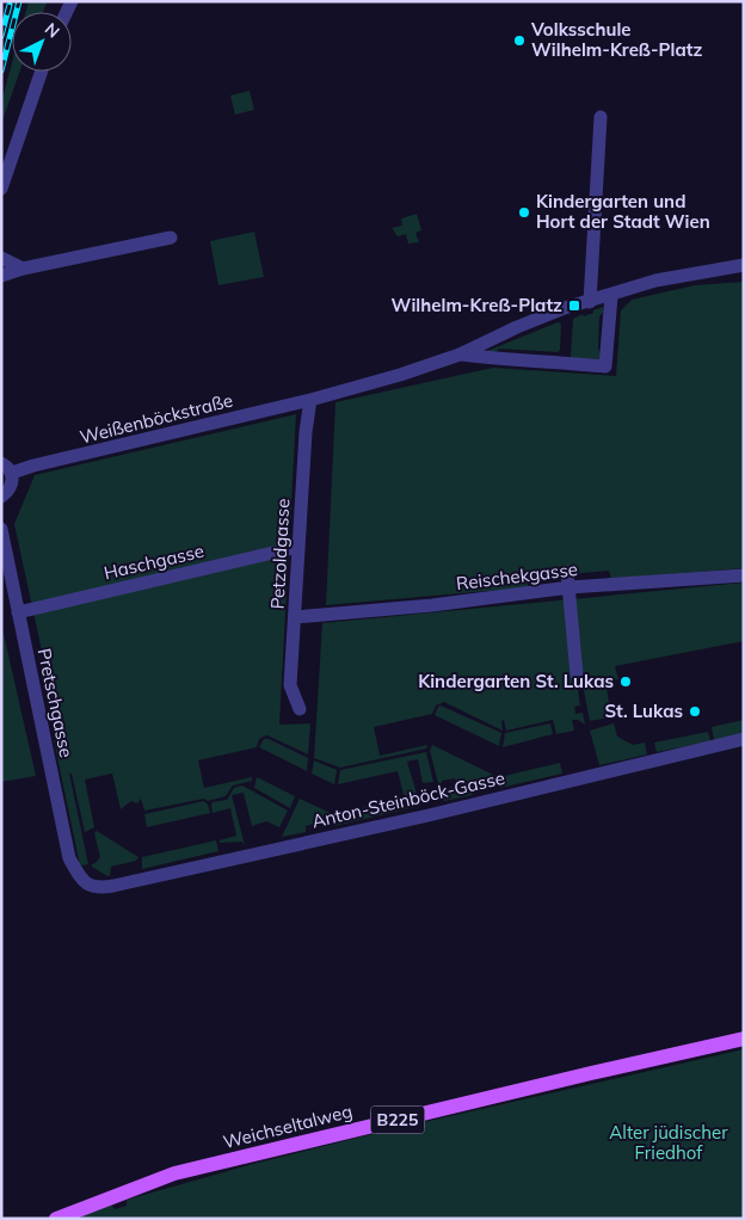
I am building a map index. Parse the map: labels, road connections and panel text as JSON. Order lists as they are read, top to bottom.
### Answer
{
  "streets": {
    "main road": ["B225", "Weichseltalweg"],
    "street": [
      "Weißenböckstraße",
      "Petzoldgasse",
      "Haschgasse",
      "Reischekgasse",
      "Pretschgasse",
      "Anton-Steinböck-Gasse"
    ]
  },
  "crossings": [
    ["Weißenböckstraße", "Petzoldgasse"],
    ["Petzoldgasse", "Haschgasse"],
    ["Petzoldgasse", "Reischekgasse"],
    ["Haschgasse", "Pretschgasse"],
    ["Pretschgasse", "Anton-Steinböck-Gasse"]
  ],
  "parks": ["Alter jüdischer Friedhof"],
  "places": {
    "other": [
      "Volksschule Wilhelm-Kreß-Platz",
      "Kindergarten und Hort der Stadt Wien",
      "Kindergarten St. Lukas",
      "St. Lukas"
    ],
    "transit": ["Wilhelm-Kreß-Platz"]
  },
  "north": "top right"
}
